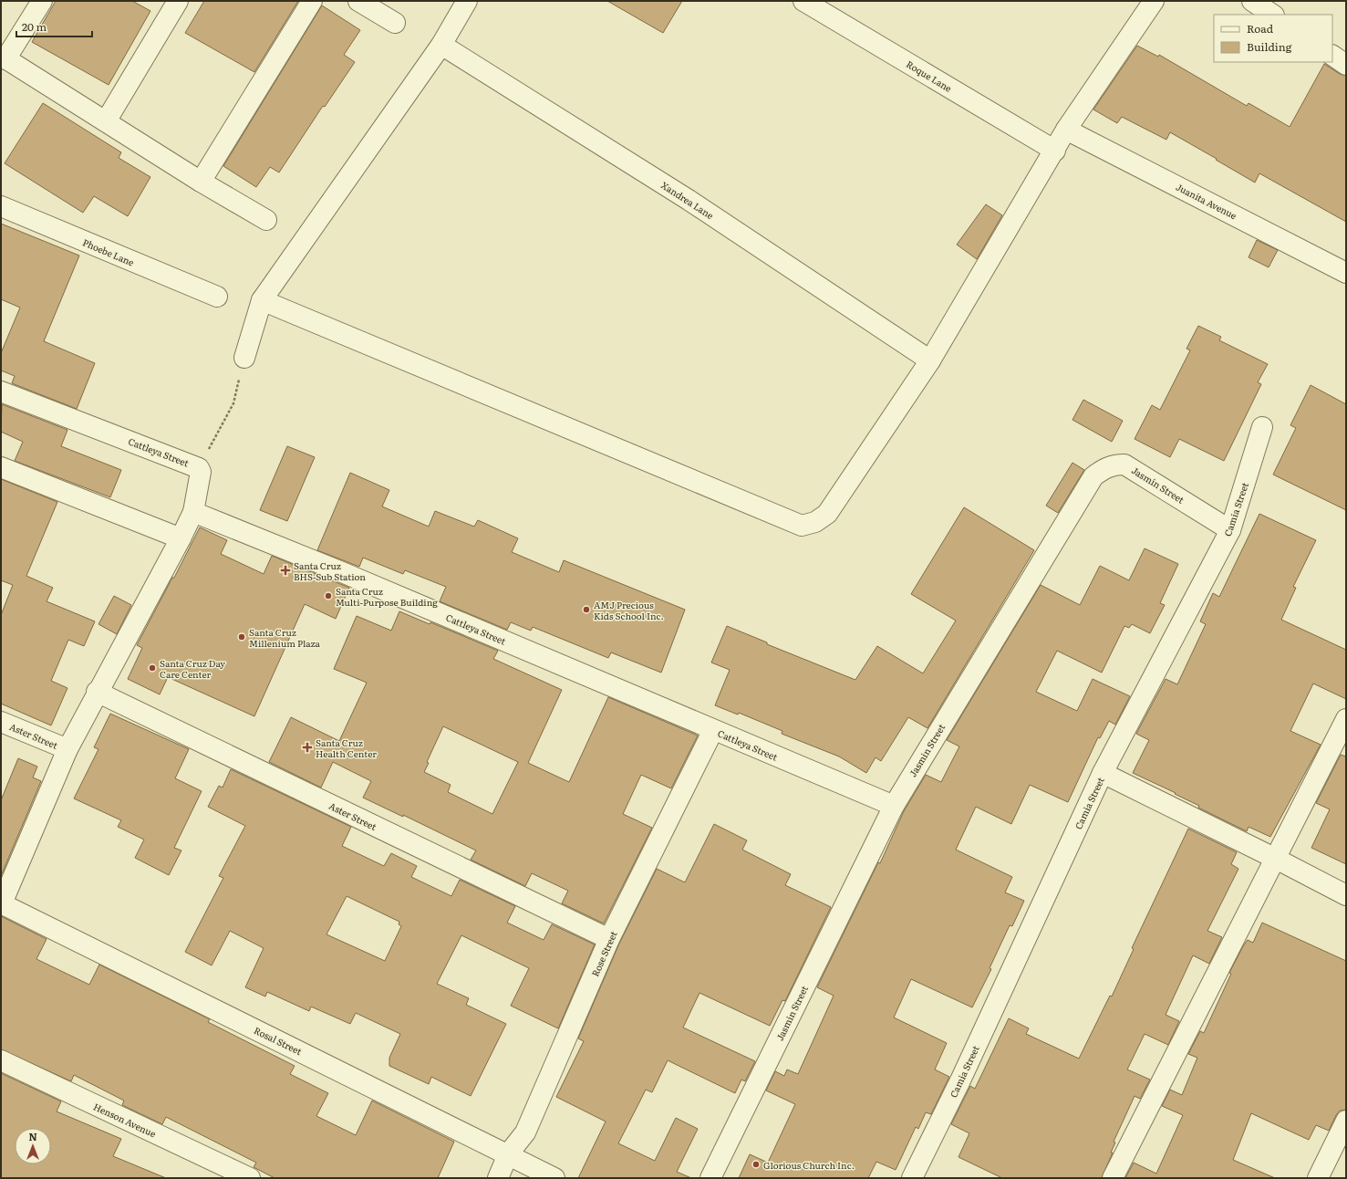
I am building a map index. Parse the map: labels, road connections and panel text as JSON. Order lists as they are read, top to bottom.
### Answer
{
  "streets": {
    "street": [
      "Roque Lane",
      "Xandrea Lane",
      "Juanita Avenue",
      "Phoebe Lane",
      "Cattleya Street",
      "Jasmin Street",
      "Camia Street",
      "Aster Street",
      "Rose Street",
      "Rosal Street",
      "Henson Avenue"
    ]
  },
  "crossings": [
    ["Cattleya Street", "Jasmin Street"],
    ["Cattleya Street", "Rose Street"],
    ["Jasmin Street", "Camia Street"],
    ["Aster Street", "Rose Street"],
    ["Rose Street", "Rosal Street"]
  ],
  "places": {
    "health": ["Santa Cruz BHS-Sub Station", "Santa Cruz Health Center"],
    "other": [
      "Santa Cruz Multi-Purpose Building",
      "AMJ Precious Kids School Inc.",
      "Santa Cruz Millenium Plaza",
      "Santa Cruz Day Care Center",
      "Glorious Church Inc."
    ]
  },
  "legend": ["Road", "Building"],
  "scale_bar": "20 m",
  "north": "top"
}
